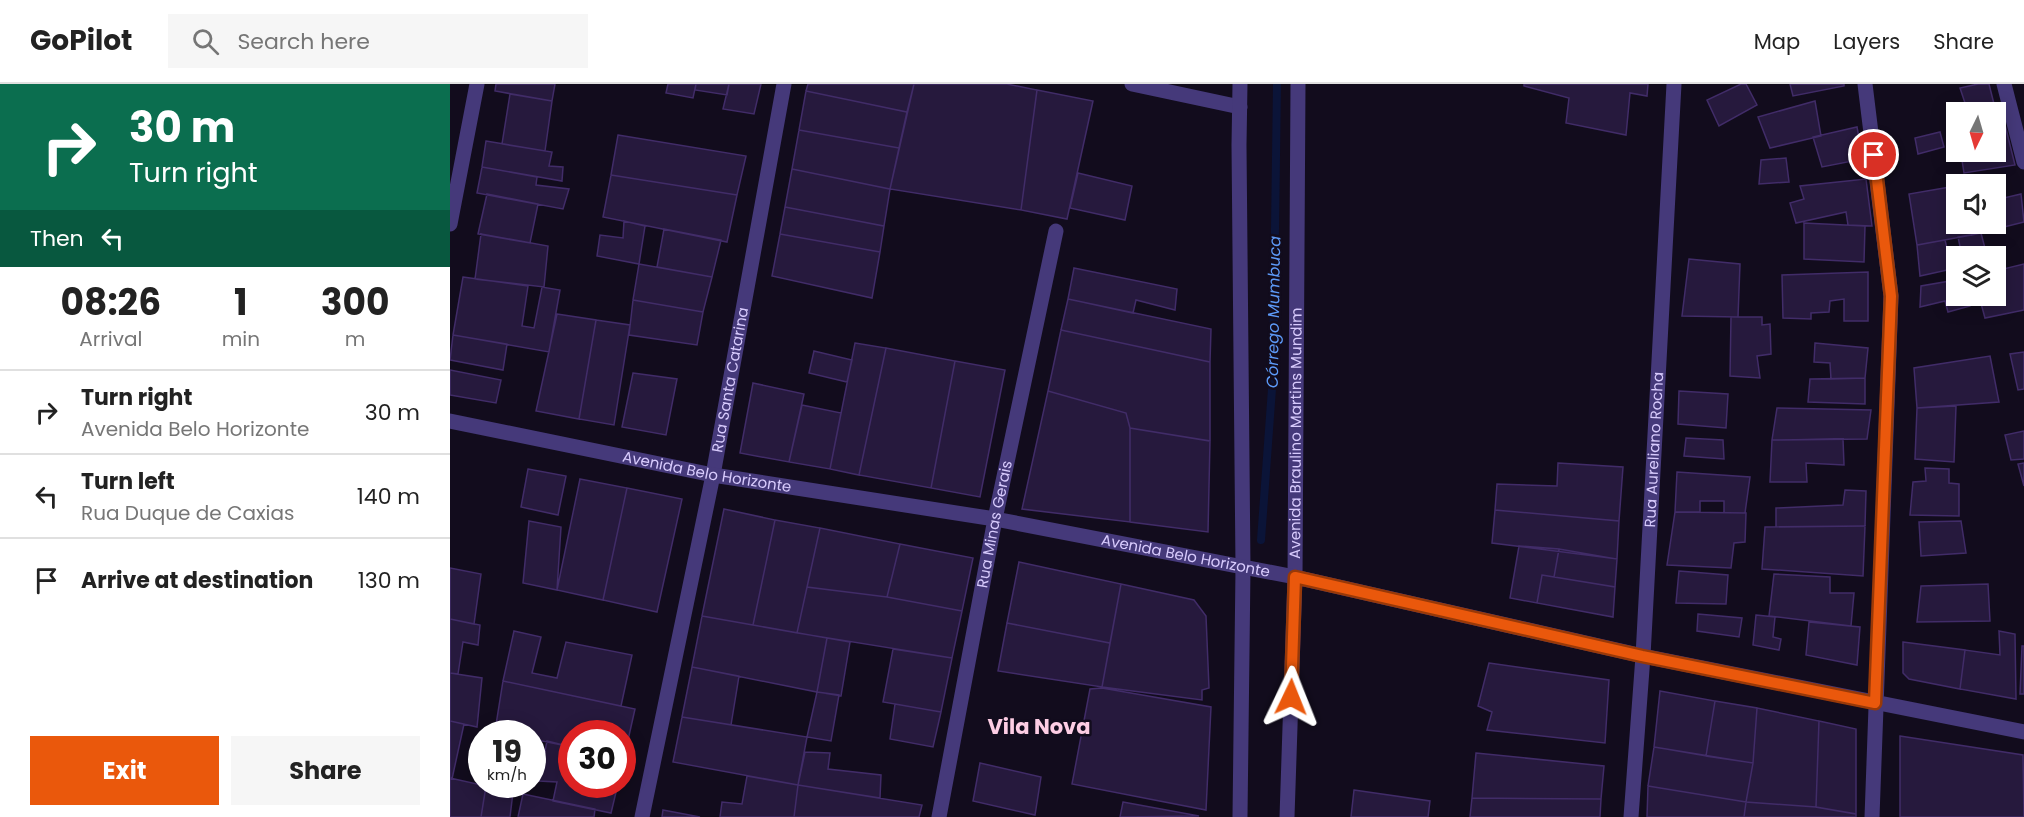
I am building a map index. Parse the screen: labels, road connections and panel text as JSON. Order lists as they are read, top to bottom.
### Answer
{
  "streets": {
    "street": [
      "Rua Santa Catarina",
      "Avenida Braulino Martins Mundim",
      "Rua Aureliano Rocha",
      "Avenida Belo Horizonte",
      "Rua Minas Gerais"
    ]
  },
  "crossings": [
    ["Rua Santa Catarina", "Avenida Belo Horizonte"],
    ["Avenida Braulino Martins Mundim", "Avenida Belo Horizonte"],
    ["Rua Aureliano Rocha", "Avenida Belo Horizonte"],
    ["Avenida Belo Horizonte", "Rua Minas Gerais"]
  ],
  "districts": ["Vila Nova"],
  "water": ["Córrego Mumbuca"],
  "north": "bottom",
  "page": {
    "header": "GoPilot",
    "search": "Search here",
    "nav": ["Map", "Layers", "Share"],
    "turn": ["30 m", "Turn right"],
    "then": "Then",
    "eta": [
      "08:26",
      "Arrival",
      "1",
      "min",
      "300",
      "m"
    ],
    "list": [
      {
        "name": "Turn right",
        "note": "Avenida Belo Horizonte",
        "value": "30 m"
      },
      {
        "name": "Turn left",
        "note": "Rua Duque de Caxias",
        "value": "140 m"
      },
      {
        "name": "Arrive at destination",
        "value": "130 m"
      }
    ],
    "speed": "19 km/h",
    "limit": "30",
    "buttons": ["Exit", "Share"]
  }
}
